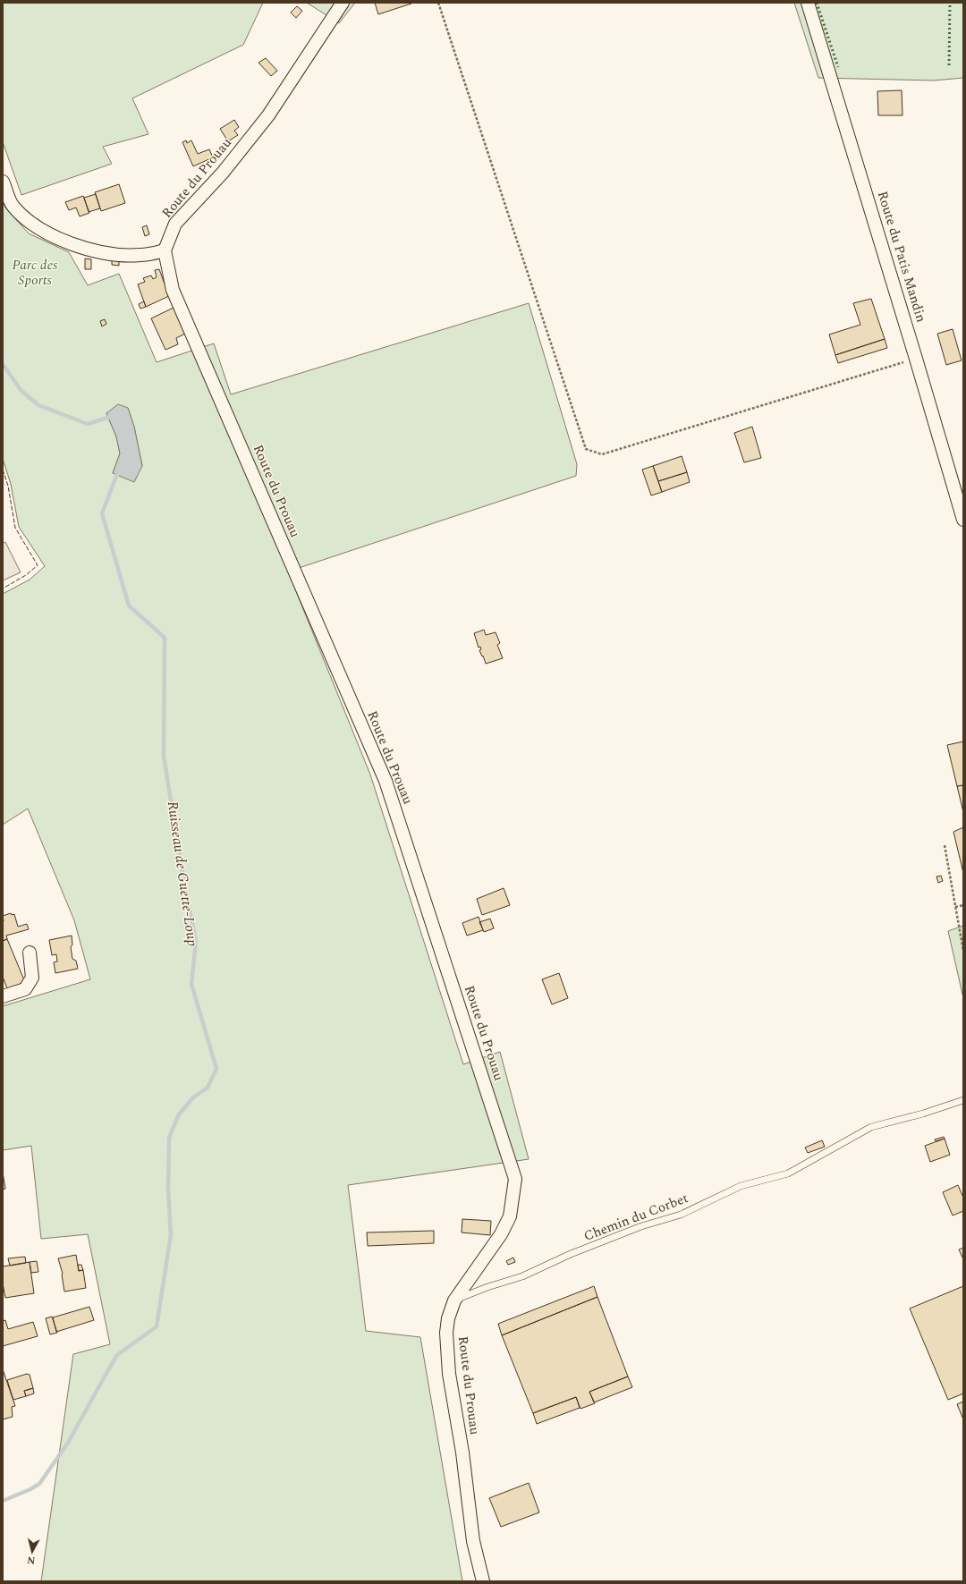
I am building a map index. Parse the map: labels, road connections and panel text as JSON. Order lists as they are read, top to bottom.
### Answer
{
  "streets": {
    "street": ["Route du Prouau", "Route du Patis Mandin"],
    "lane": ["Chemin du Corbet"]
  },
  "crossings": [
    ["Route du Prouau", "Chemin du Corbet"]
  ],
  "water": ["Ruisseau de Guette-Loup"],
  "parks": ["Parc des Sports"],
  "north": "bottom"
}
